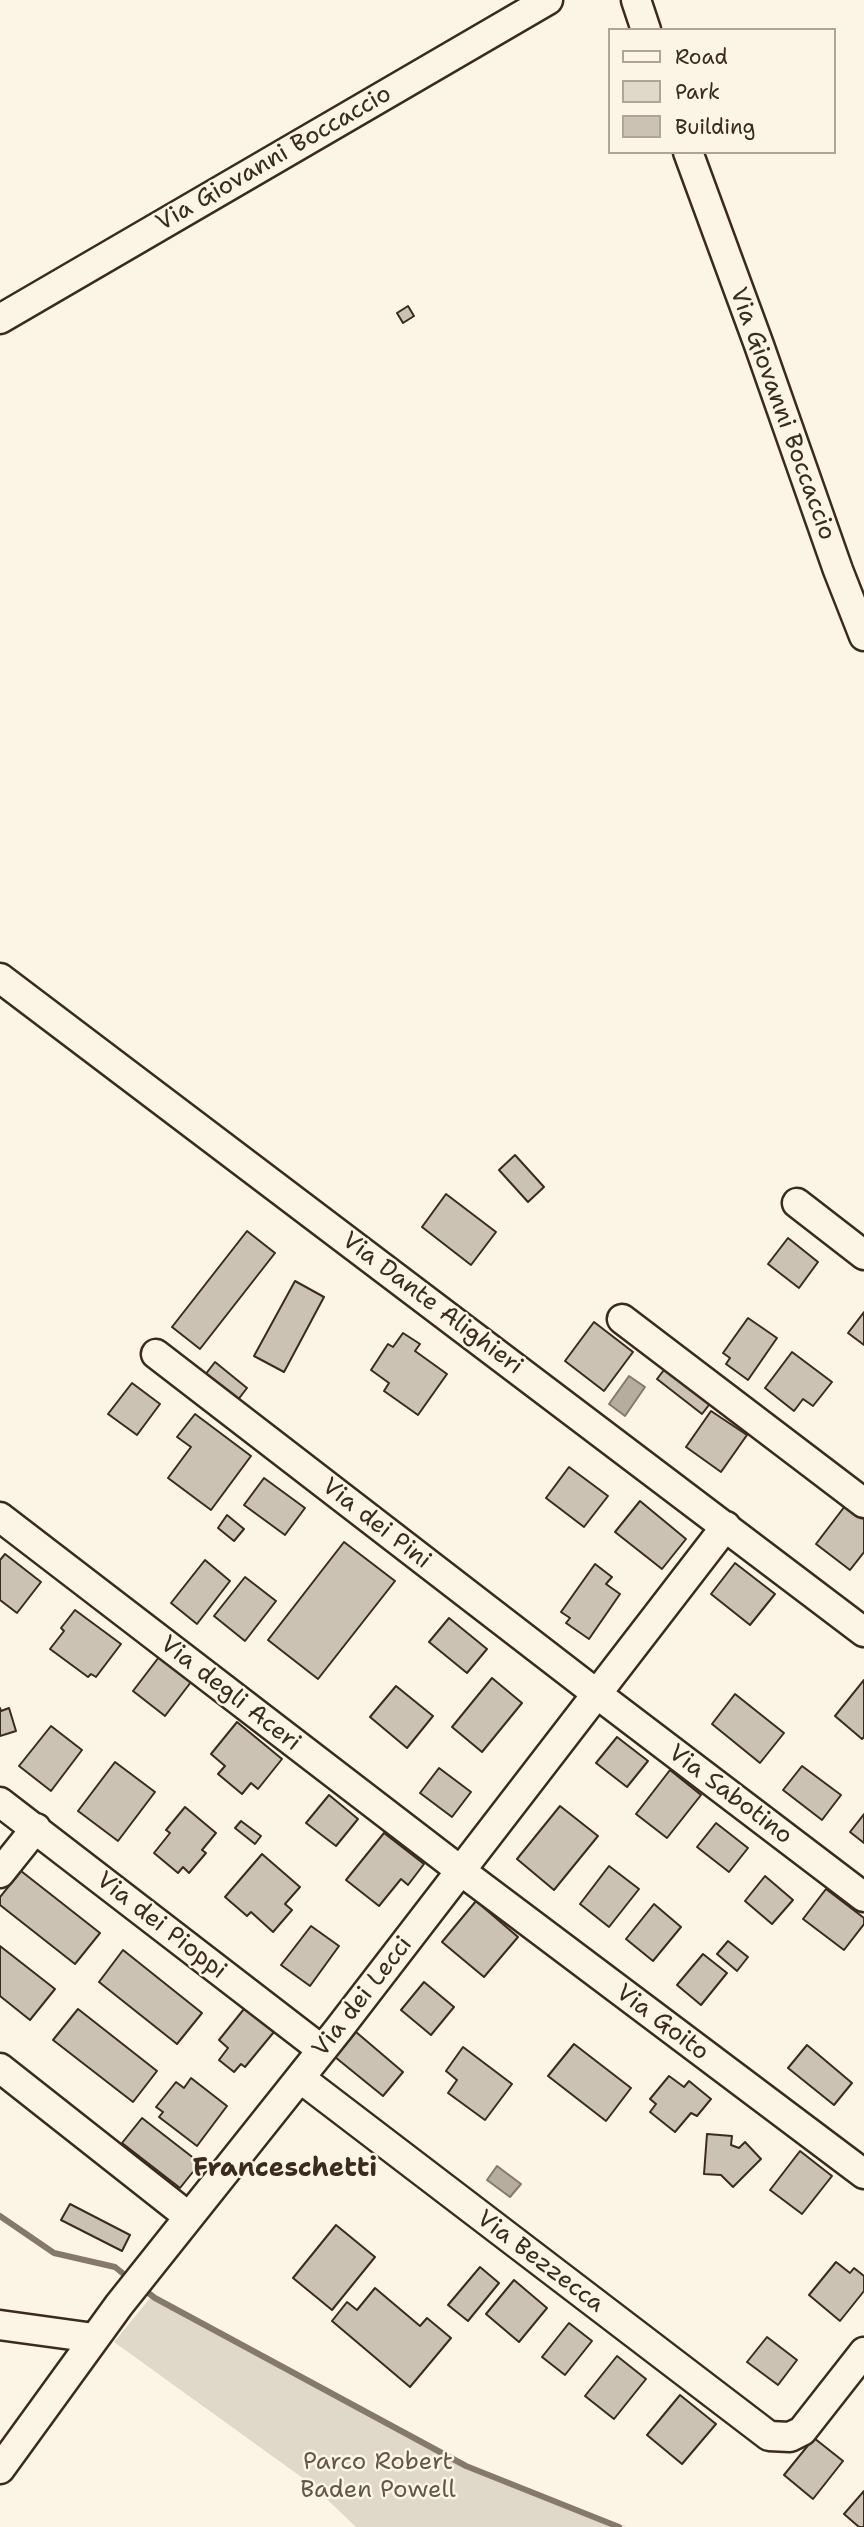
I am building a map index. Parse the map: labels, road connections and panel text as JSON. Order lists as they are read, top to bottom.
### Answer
{
  "streets": {
    "street": [
      "Via Giovanni Boccaccio",
      "Via Dante Alighieri",
      "Via dei Pini",
      "Via degli Aceri",
      "Via Sabotino",
      "Via dei Pioppi",
      "Via dei Lecci",
      "Via Goito",
      "Via Bezzecca"
    ]
  },
  "crossings": [
    ["Via Dante Alighieri", "Via dei Lecci"],
    ["Via dei Pini", "Via Sabotino"],
    ["Via dei Pini", "Via dei Lecci"],
    ["Via degli Aceri", "Via dei Lecci"],
    ["Via degli Aceri", "Via Goito"],
    ["Via Sabotino", "Via dei Lecci"],
    ["Via dei Pioppi", "Via dei Lecci"],
    ["Via dei Lecci", "Via Goito"],
    ["Via dei Lecci", "Via Bezzecca"]
  ],
  "districts": ["Franceschetti"],
  "parks": ["Parco Robert Baden Powell"],
  "legend": ["Road", "Park", "Building"]
}
